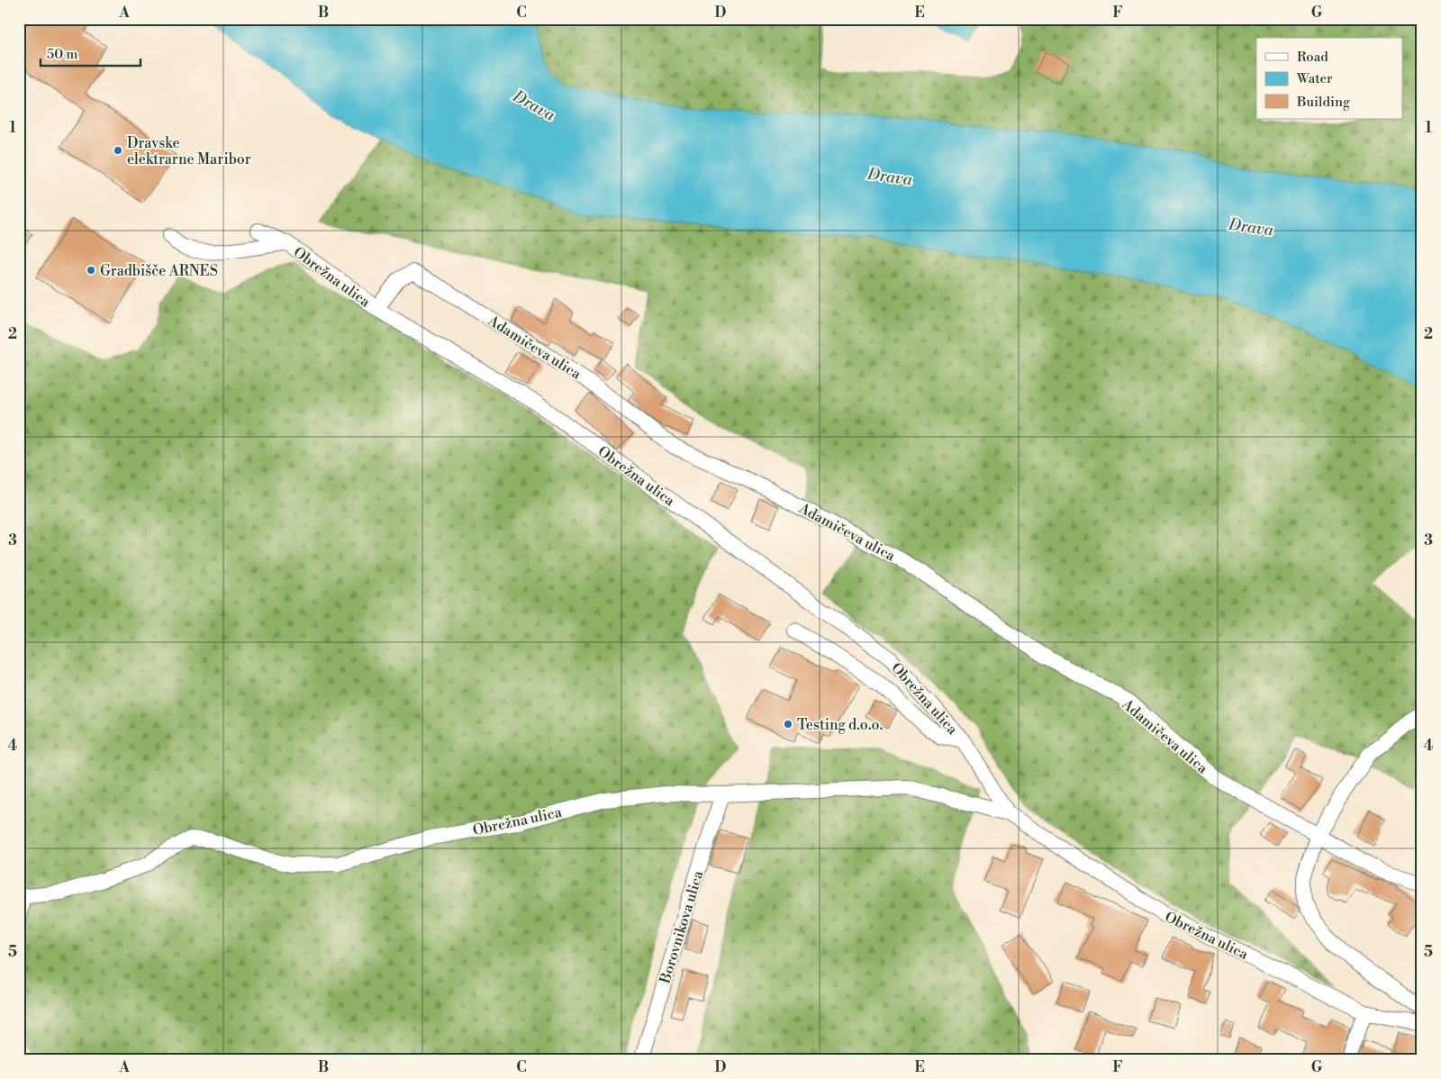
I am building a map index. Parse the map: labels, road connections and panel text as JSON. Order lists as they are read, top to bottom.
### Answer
{
  "streets": {
    "street": ["Obrežna ulica", "Adamičeva ulica", "Borovnikova ulica"]
  },
  "crossings": [
    ["Obrežna ulica", "Adamičeva ulica"],
    ["Obrežna ulica", "Borovnikova ulica"]
  ],
  "water": ["Drava"],
  "places": ["Dravske elektrarne Maribor", "Gradbišče ARNES", "Testing d.o.o."],
  "legend": ["Road", "Water", "Building"],
  "scale_bar": "50 m",
  "grid": {
    "columns": [
      "A",
      "B",
      "C",
      "D",
      "E",
      "F",
      "G"
    ],
    "rows": [
      "1",
      "2",
      "3",
      "4",
      "5"
    ]
  }
}
